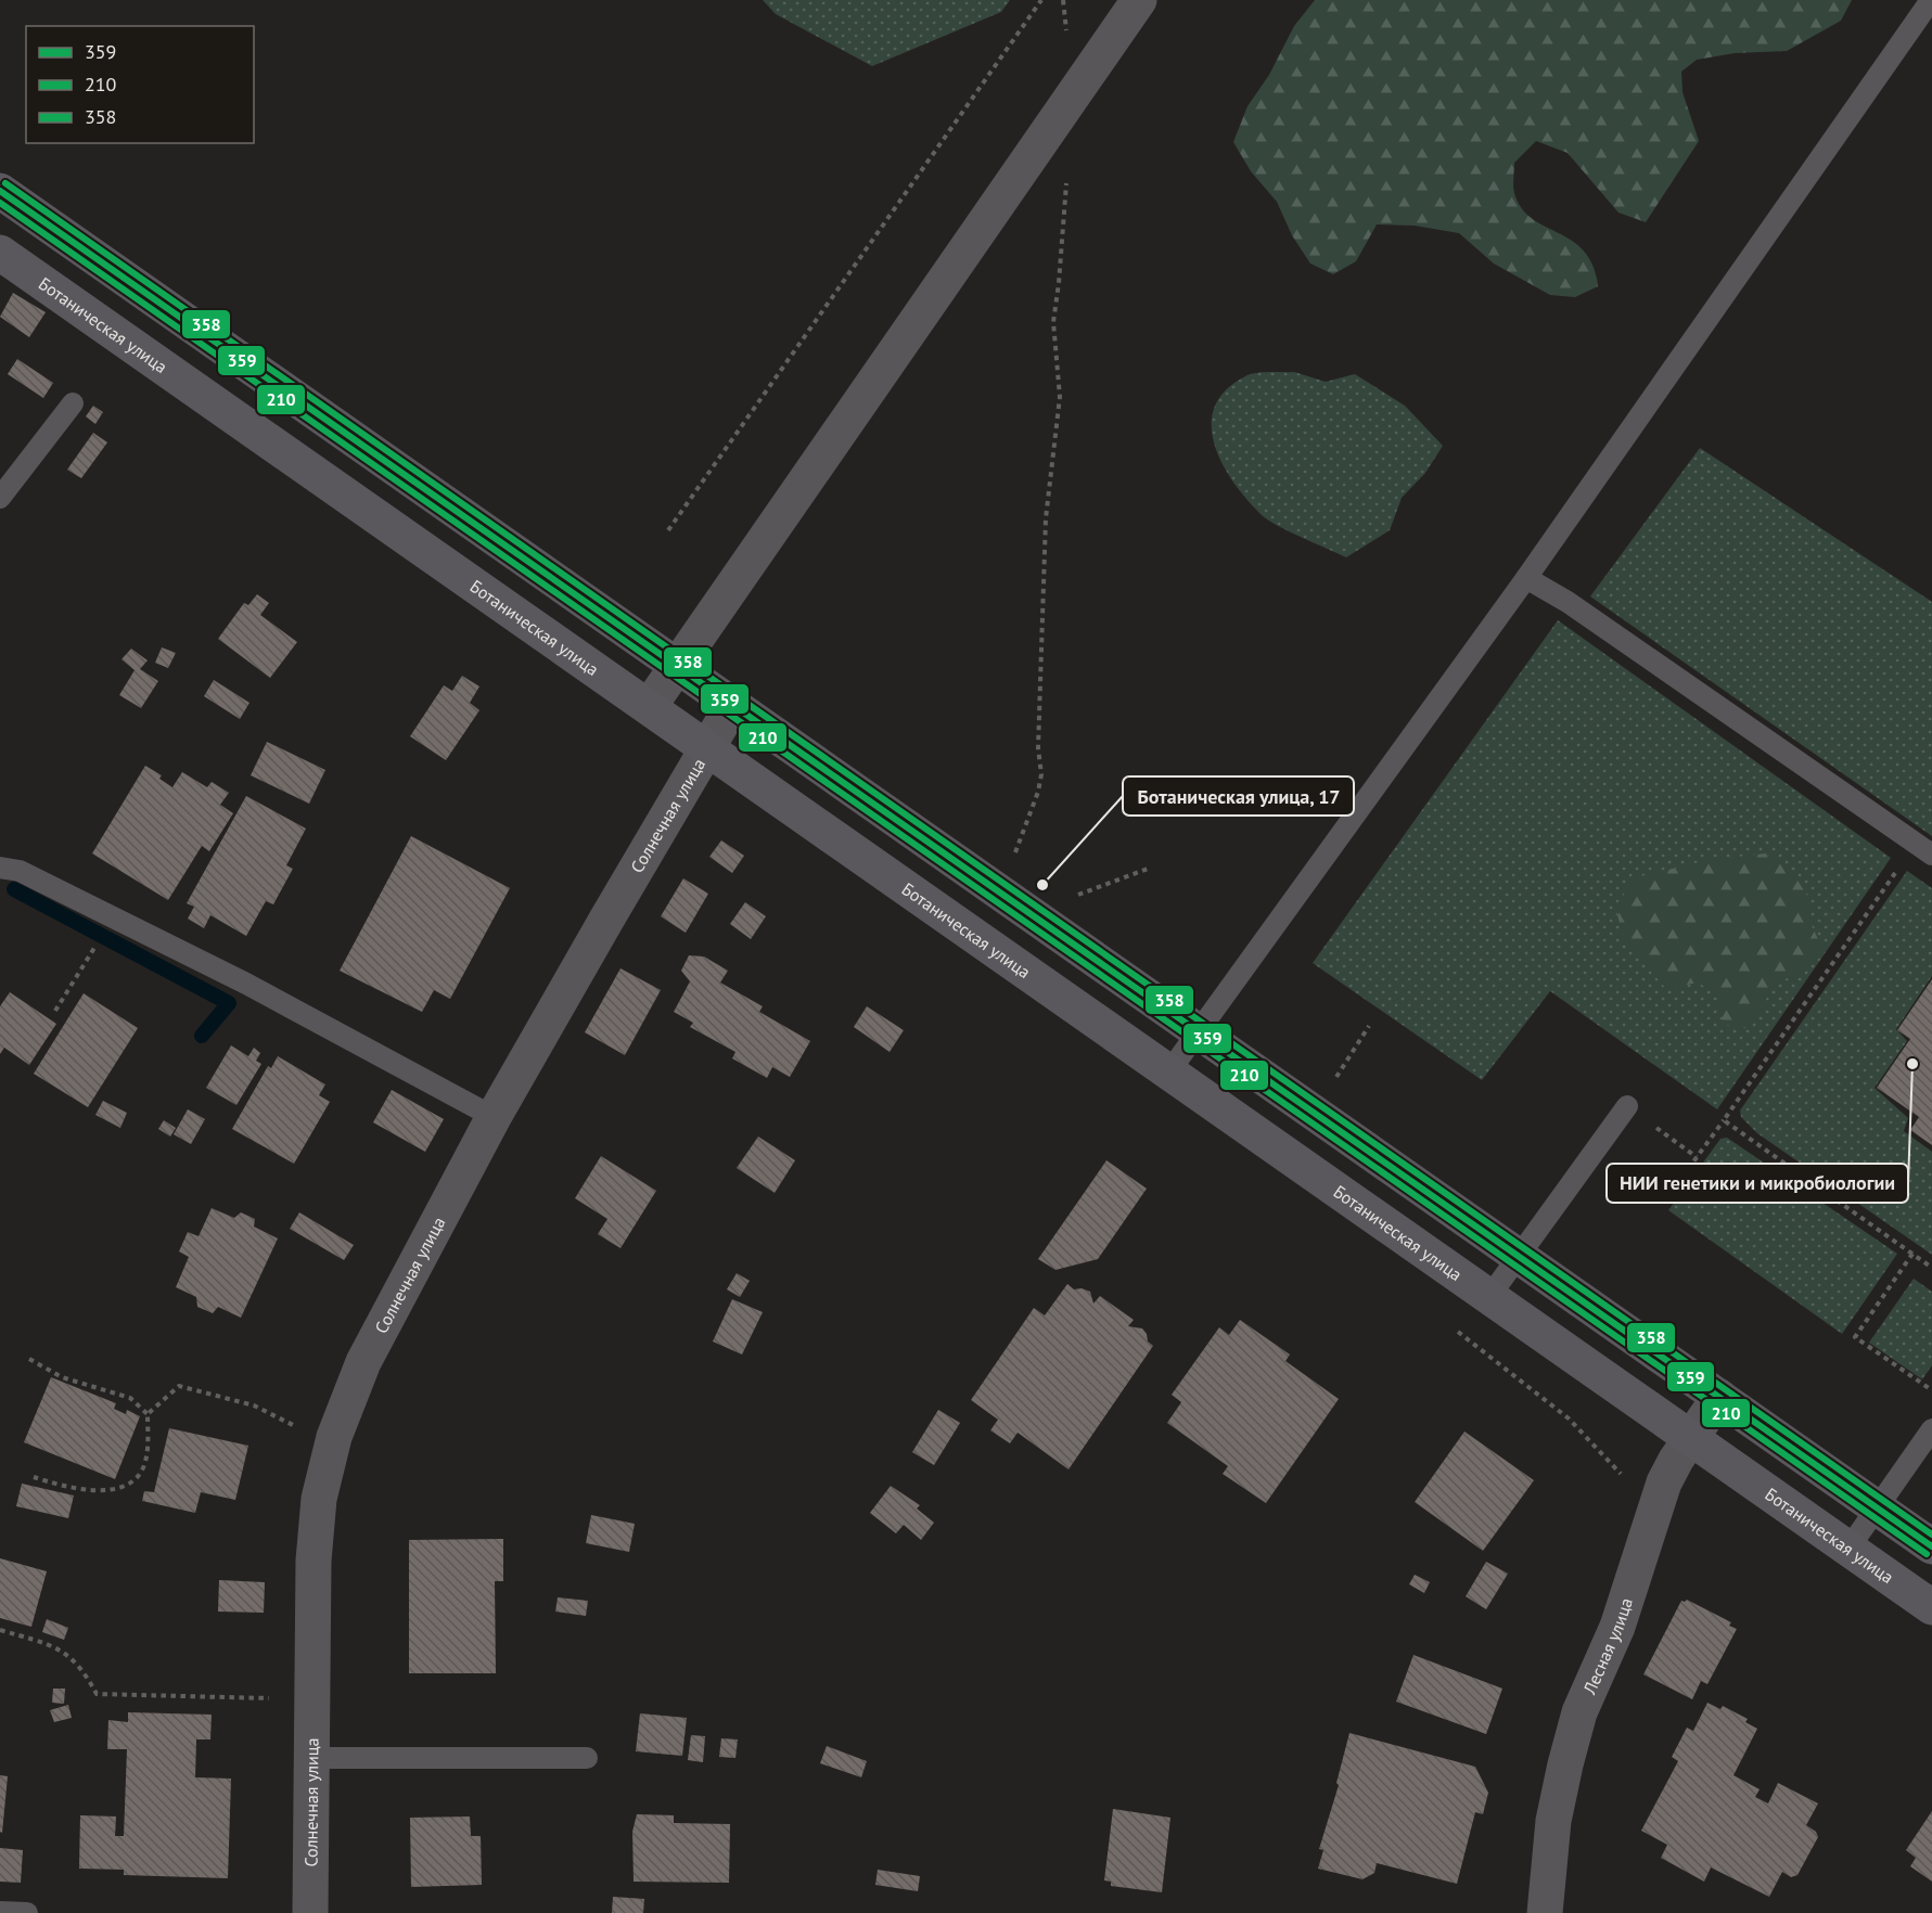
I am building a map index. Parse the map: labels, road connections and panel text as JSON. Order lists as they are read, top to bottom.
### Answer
{
  "streets": {
    "street": ["Ботаническая улица", "Солнечная улица", "Лесная улица"]
  },
  "crossings": [
    ["Ботаническая улица", "Солнечная улица"],
    ["Ботаническая улица", "Лесная улица"]
  ],
  "places": ["Ботаническая улица, 17", "НИИ генетики и микробиологии"],
  "lines": ["transit line 358", "transit line 359", "transit line 210"],
  "legend": ["359", "210", "358"]
}
